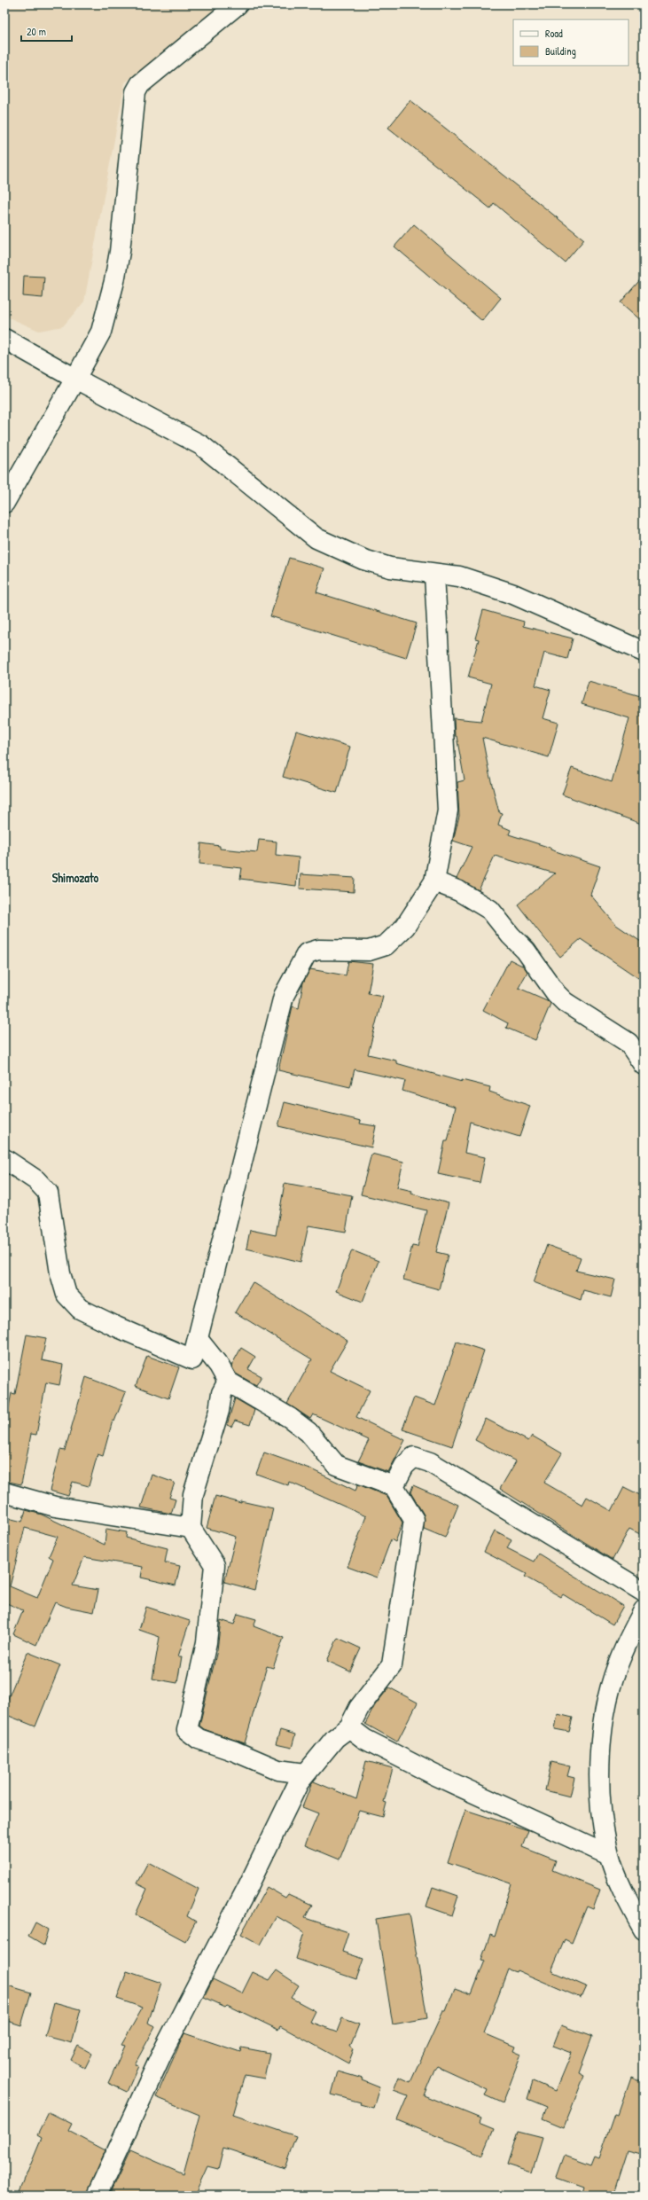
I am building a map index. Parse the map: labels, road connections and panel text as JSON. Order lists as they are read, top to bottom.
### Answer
{
  "districts": ["Shimozato"],
  "legend": ["Road", "Building"],
  "scale_bar": "20 m"
}
